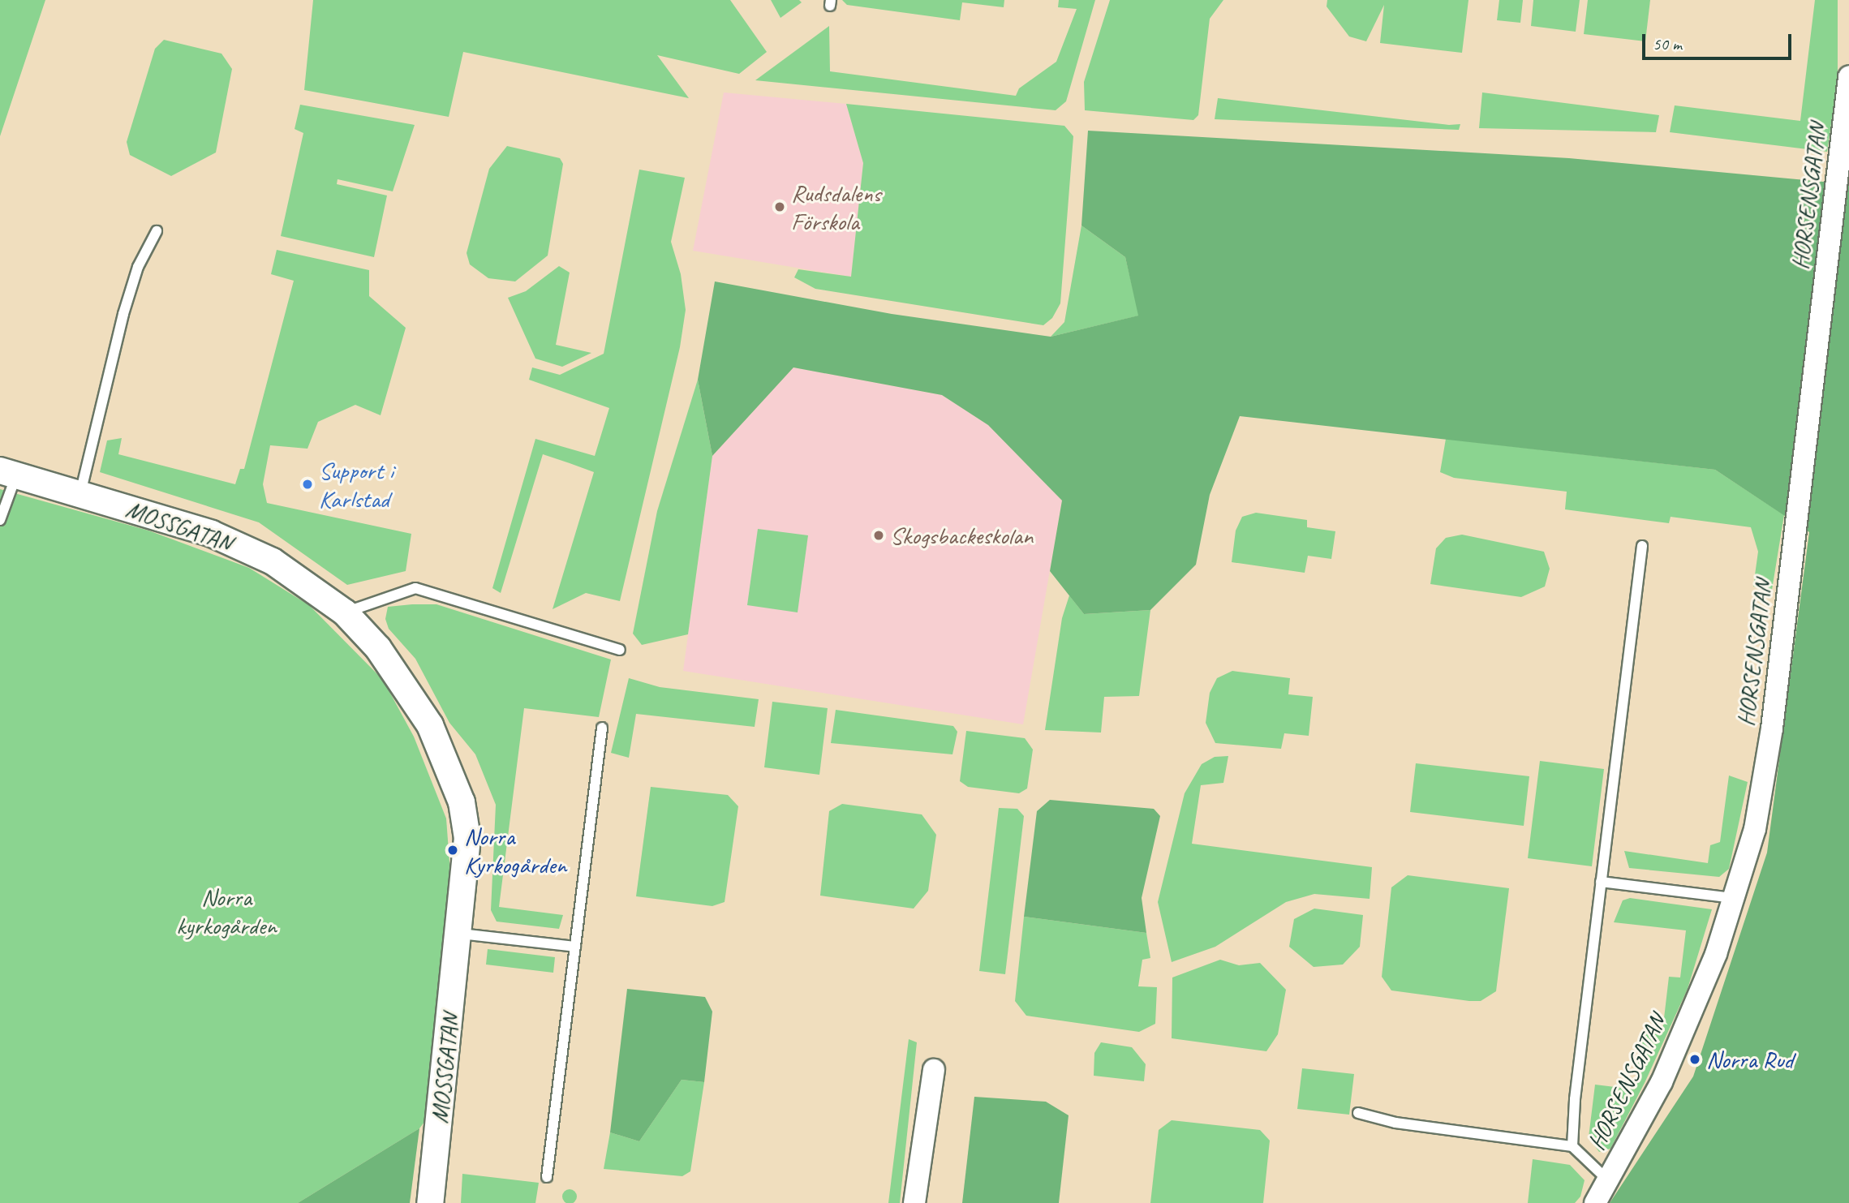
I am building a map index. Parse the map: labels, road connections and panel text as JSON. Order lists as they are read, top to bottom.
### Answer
{
  "streets": {
    "street": ["HORSENSGATAN", "MOSSGATAN"]
  },
  "parks": ["Norra kyrkogården"],
  "places": [
    "Rudsdalens Förskola",
    "Support i Karlstad",
    "Skogsbackeskolan",
    "Norra Kyrkogården",
    "Norra Rud"
  ],
  "scale_bar": "50 m"
}
